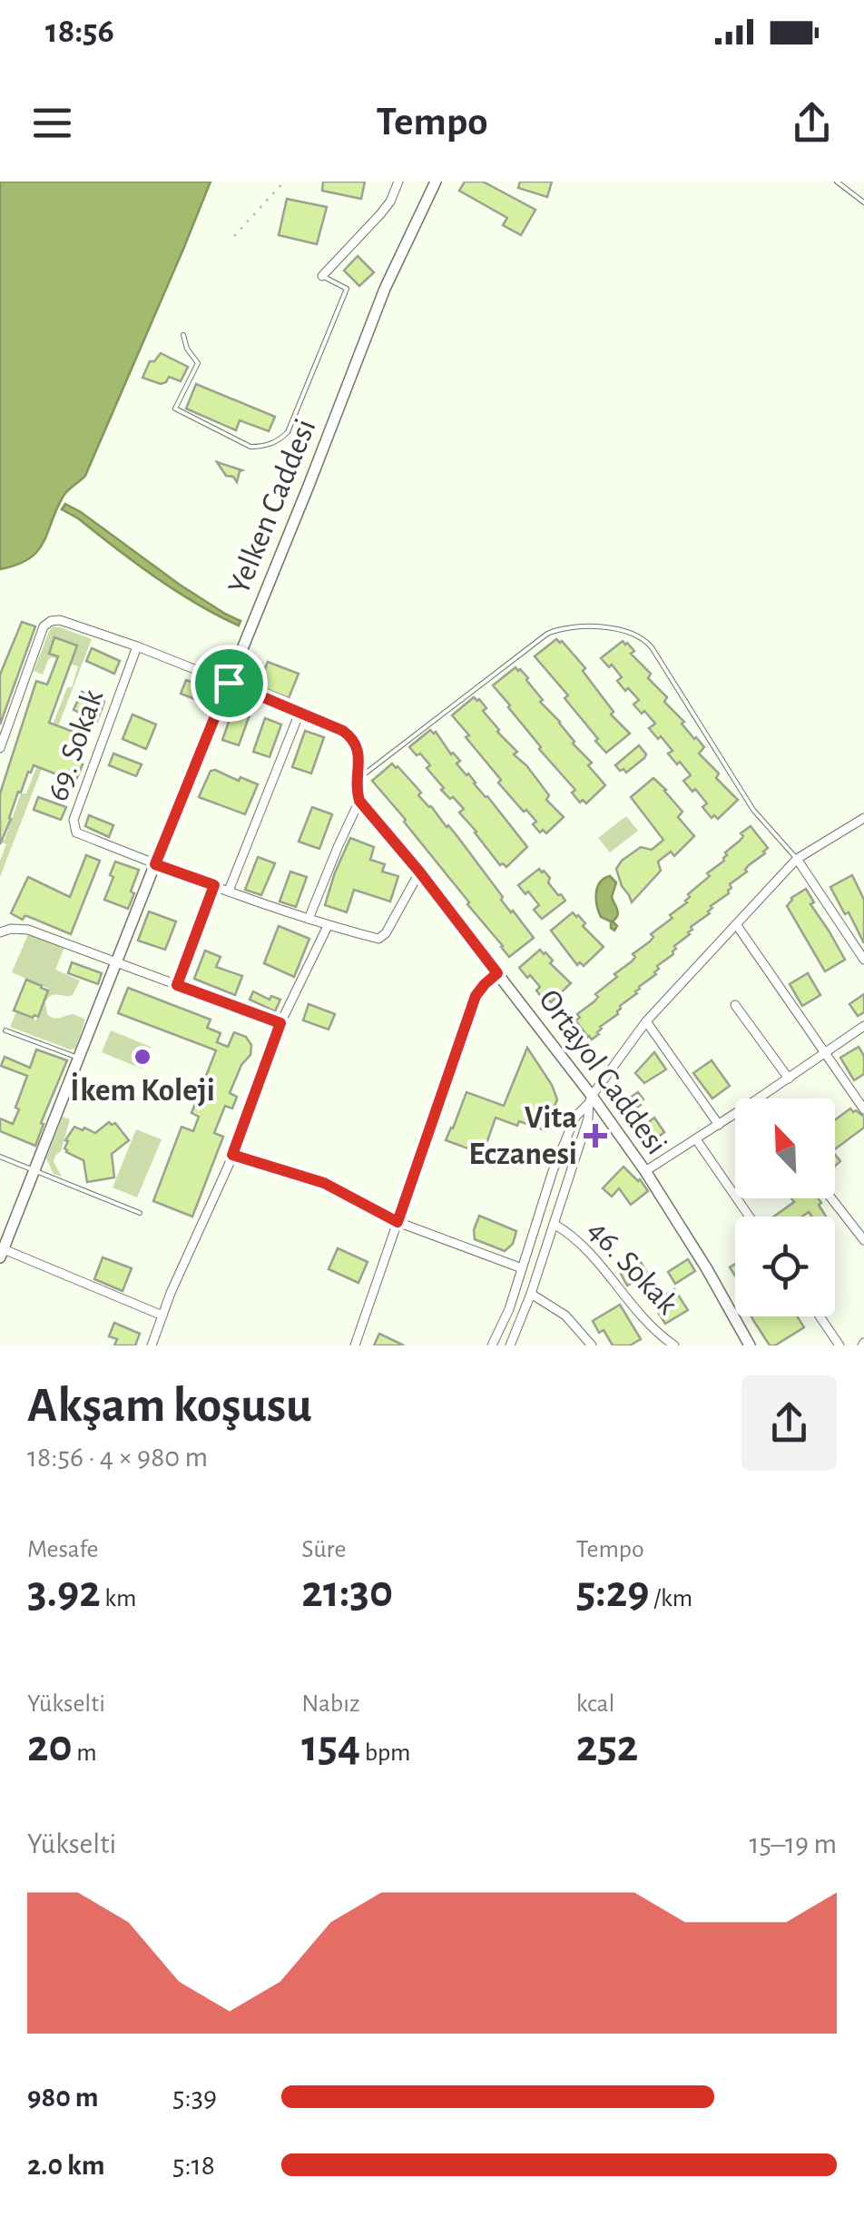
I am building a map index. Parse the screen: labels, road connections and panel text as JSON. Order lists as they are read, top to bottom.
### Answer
{
  "streets": {
    "street": [
      "Yelken Caddesi",
      "69. Sokak",
      "Ortayol Caddesi",
      "46. Sokak"
    ]
  },
  "crossings": [
    ["Yelken Caddesi", "69. Sokak"]
  ],
  "places": {
    "other": ["İkem Koleji"],
    "health": ["Vita Eczanesi"]
  },
  "north": "top left",
  "page": {
    "status": "18:56",
    "header": "Tempo",
    "heading": ["Akşam koşusu", "18:56 · 4 × 980 m"],
    "stats": [
      ["Mesafe", "3.92 km"],
      ["Süre", "21:30"],
      ["Tempo", "5:29 /km"],
      ["Yükselti", "20 m"],
      ["Nabız", "154 bpm"],
      ["kcal", "252"]
    ],
    "chart": ["Yükselti", "15–19 m"],
    "list": [
      {
        "name": "980 m",
        "note": "5:39"
      },
      {
        "name": "2.0 km",
        "note": "5:18"
      }
    ]
  }
}
